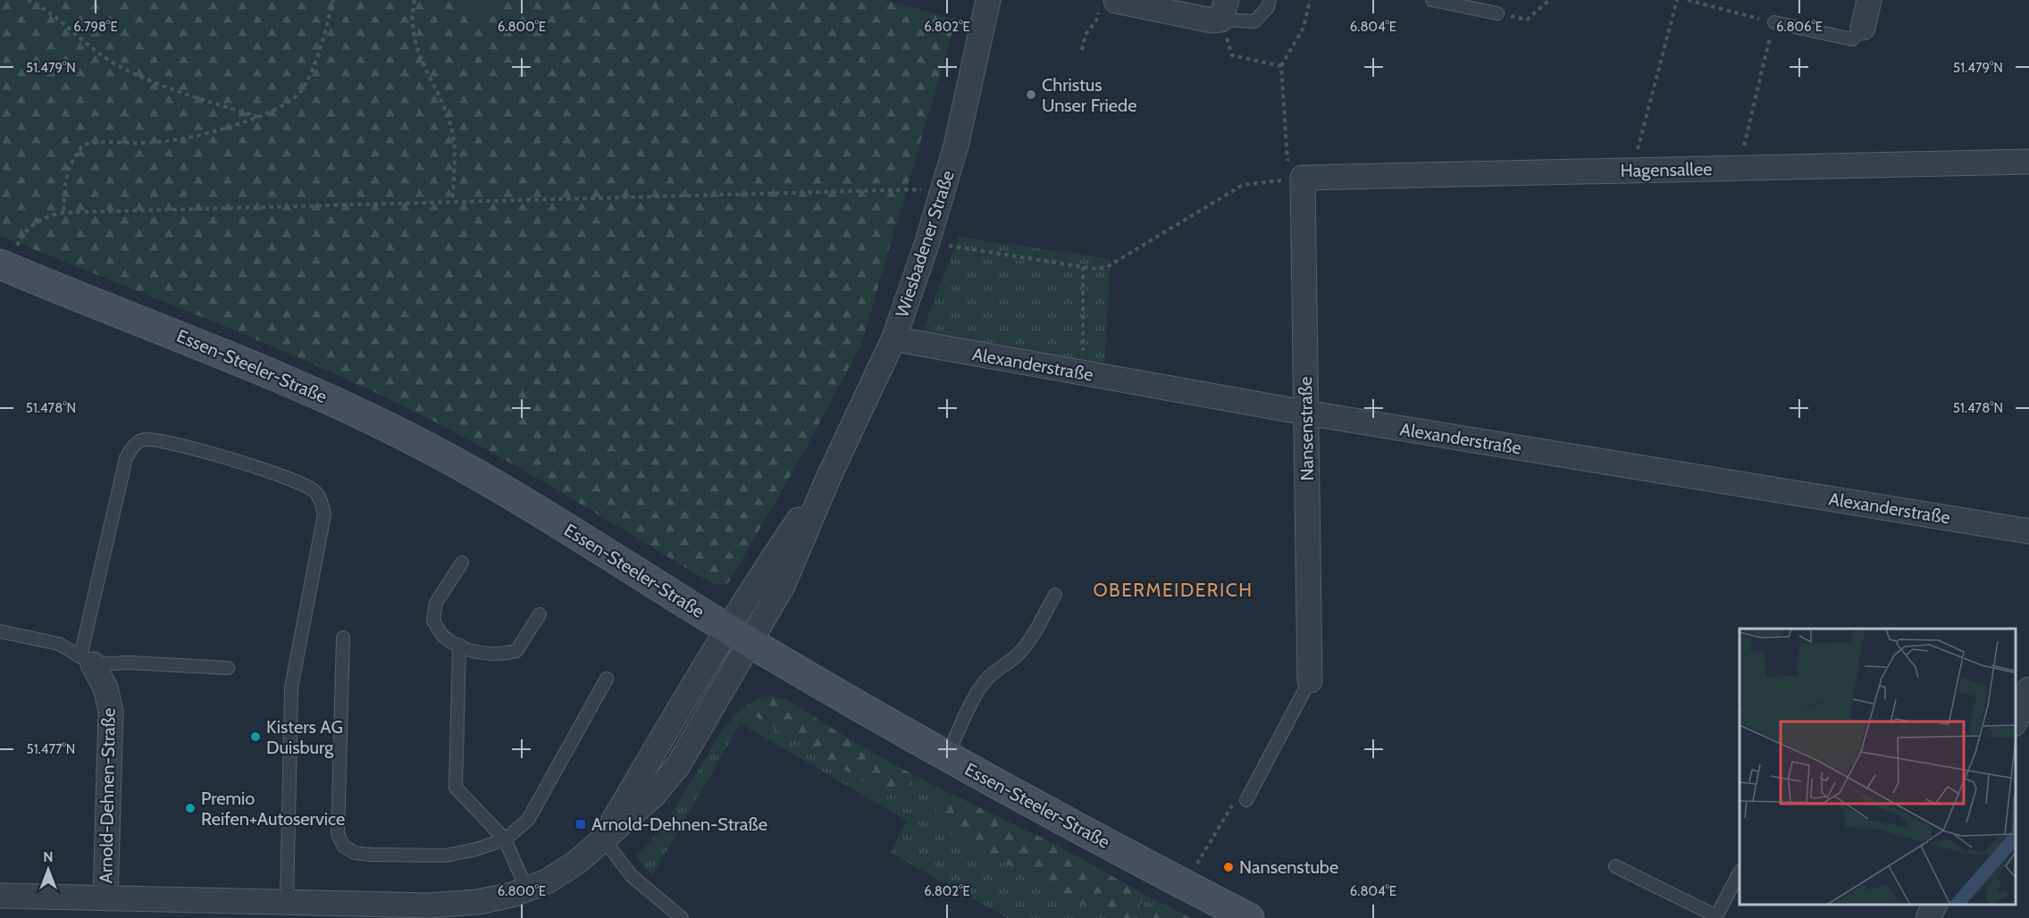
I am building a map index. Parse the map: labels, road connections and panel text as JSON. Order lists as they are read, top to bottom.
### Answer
{
  "streets": {
    "main road": ["Essen-Steeler-Straße"],
    "street": [
      "Hagensallee",
      "Wiesbadener Straße",
      "Alexanderstraße",
      "Nansenstraße",
      "Arnold-Dehnen-Straße"
    ]
  },
  "crossings": [
    ["Hagensallee", "Nansenstraße"],
    ["Wiesbadener Straße", "Alexanderstraße"],
    ["Wiesbadener Straße", "Essen-Steeler-Straße"],
    ["Wiesbadener Straße", "Arnold-Dehnen-Straße"],
    ["Alexanderstraße", "Nansenstraße"],
    ["Essen-Steeler-Straße", "Arnold-Dehnen-Straße"]
  ],
  "districts": ["OBERMEIDERICH"],
  "places": {
    "other": [
      "Christus Unser Friede",
      "Kisters AG Duisburg",
      "Premio Reifen+Autoservice",
      "Nansenstube"
    ],
    "transit": ["Arnold-Dehnen-Straße"]
  },
  "north": "top",
  "coordinates": [
    "6.798°E",
    "6.800°E",
    "6.802°E",
    "6.804°E",
    "6.806°E",
    "51.479°N",
    "51.478°N",
    "51.477°N"
  ]
}
